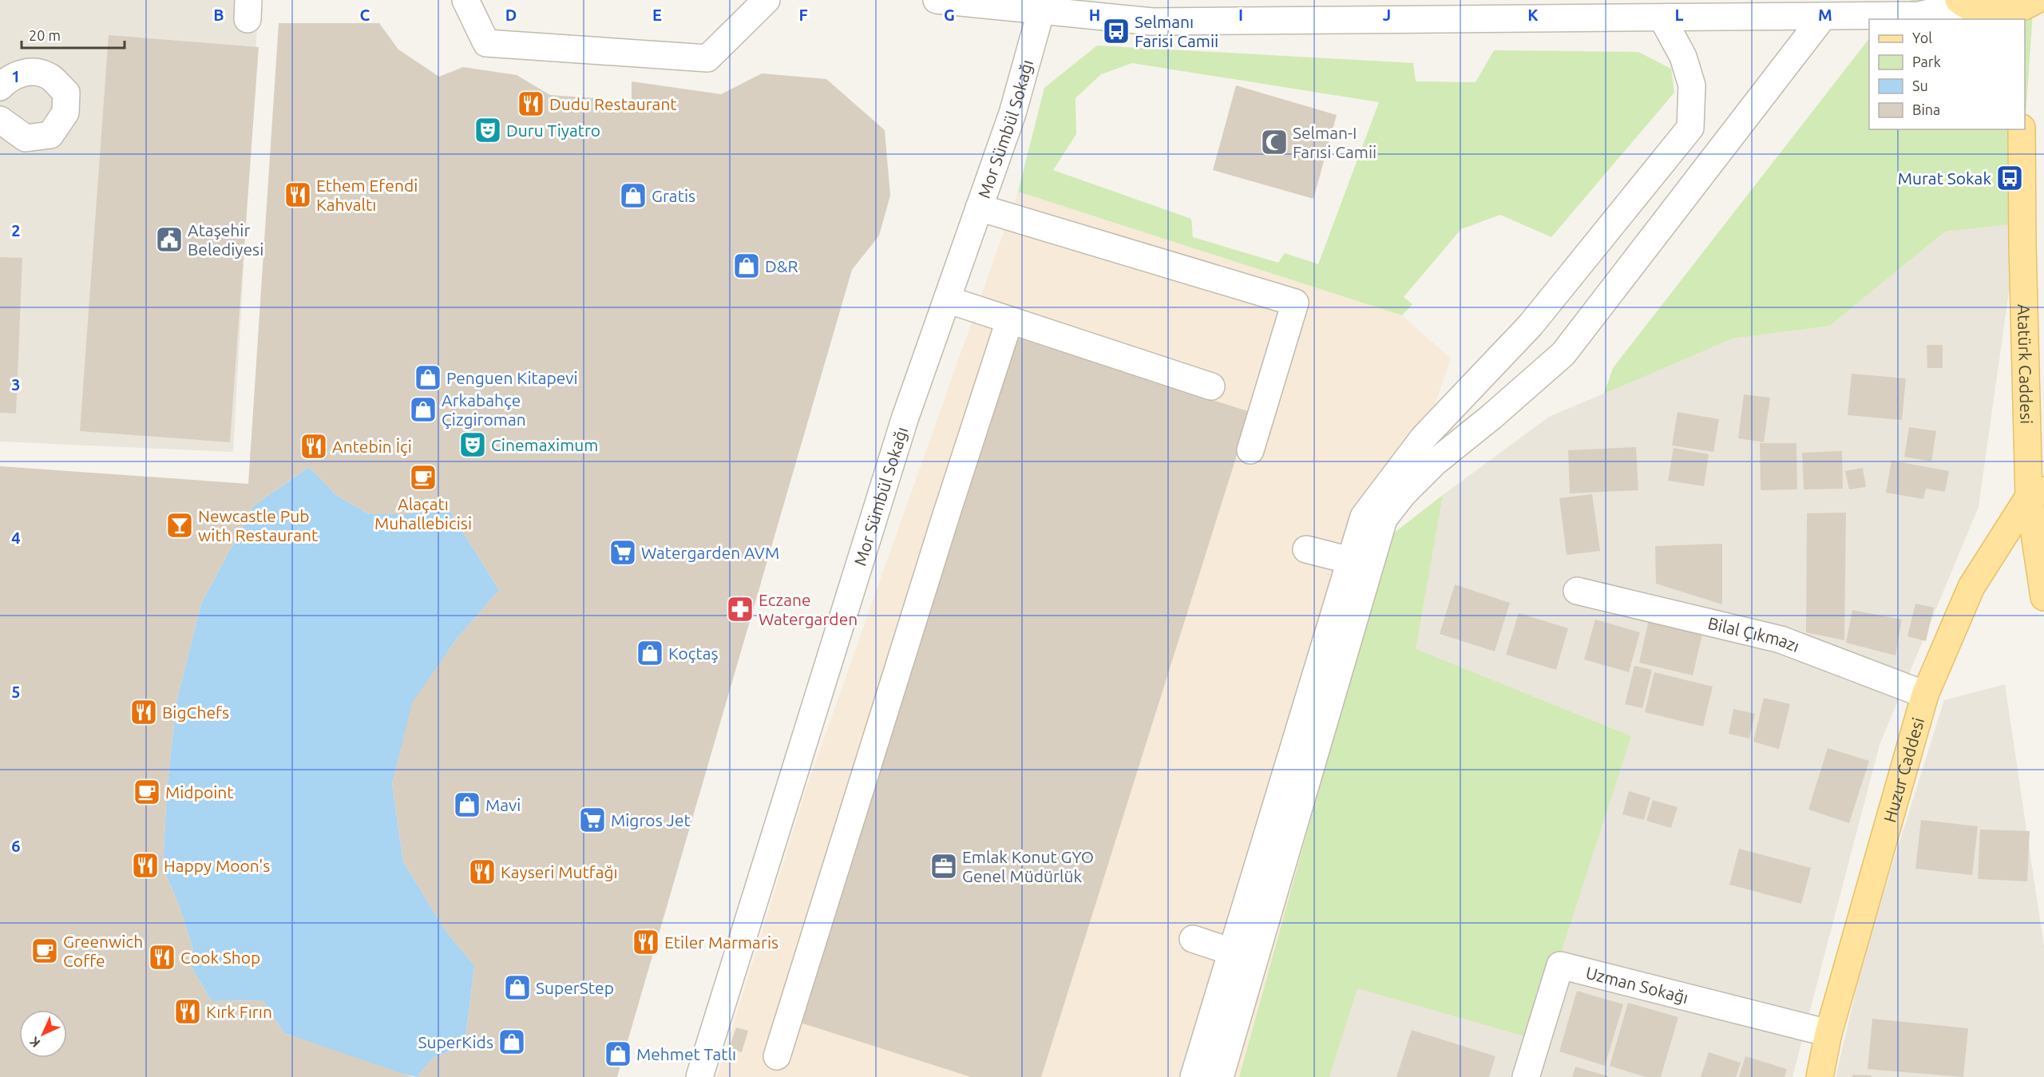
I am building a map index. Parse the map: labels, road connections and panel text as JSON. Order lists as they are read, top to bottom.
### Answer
{
  "streets": {
    "main road": ["Atatürk Caddesi", "Huzur Caddesi"],
    "street": ["Mor Sümbül Sokağı", "Bilal Çıkmazı", "Uzman Sokağı"]
  },
  "crossings": [
    ["Atatürk Caddesi", "Huzur Caddesi"],
    ["Bilal Çıkmazı", "Huzur Caddesi"],
    ["Huzur Caddesi", "Uzman Sokağı"]
  ],
  "places": {
    "bus stop": ["Selmanı Farisi Camii", "Murat Sokak"],
    "restaurant": [
      "Dudu Restaurant",
      "Ethem Efendi Kahvaltı",
      "Antebin İçi",
      "BigChefs",
      "Happy Moon's",
      "Kayseri Mutfağı",
      "Etiler Marmaris",
      "Cook Shop",
      "Kırk Fırın"
    ],
    "theatre": ["Duru Tiyatro", "Cinemaximum"],
    "mosque": ["Selman-I Farısi Camii"],
    "shop": [
      "Gratis",
      "D&R",
      "Penguen Kitapevi",
      "Arkabahçe Çizgiroman",
      "Koçtaş",
      "Mavi",
      "SuperStep",
      "SuperKids",
      "Mehmet Tatlı"
    ],
    "public building": ["Ataşehir Belediyesi"],
    "cafe": ["Alaçatı Muhallebicisi", "Midpoint", "Greenwich Coffe"],
    "bar": ["Newcastle Pub with Restaurant"],
    "supermarket": ["Watergarden AVM", "Migros Jet"],
    "pharmacy": ["Eczane Watergarden"],
    "office": ["Emlak Konut GYO Genel Müdürlük"]
  },
  "legend": [
    "Yol",
    "Park",
    "Su",
    "Bina"
  ],
  "scale_bar": "20 m",
  "north": "bottom left",
  "grid": {
    "columns": [
      "B",
      "C",
      "D",
      "E",
      "F",
      "G",
      "H",
      "I",
      "J",
      "K",
      "L",
      "M"
    ],
    "rows": [
      "1",
      "2",
      "3",
      "4",
      "5",
      "6"
    ]
  }
}
